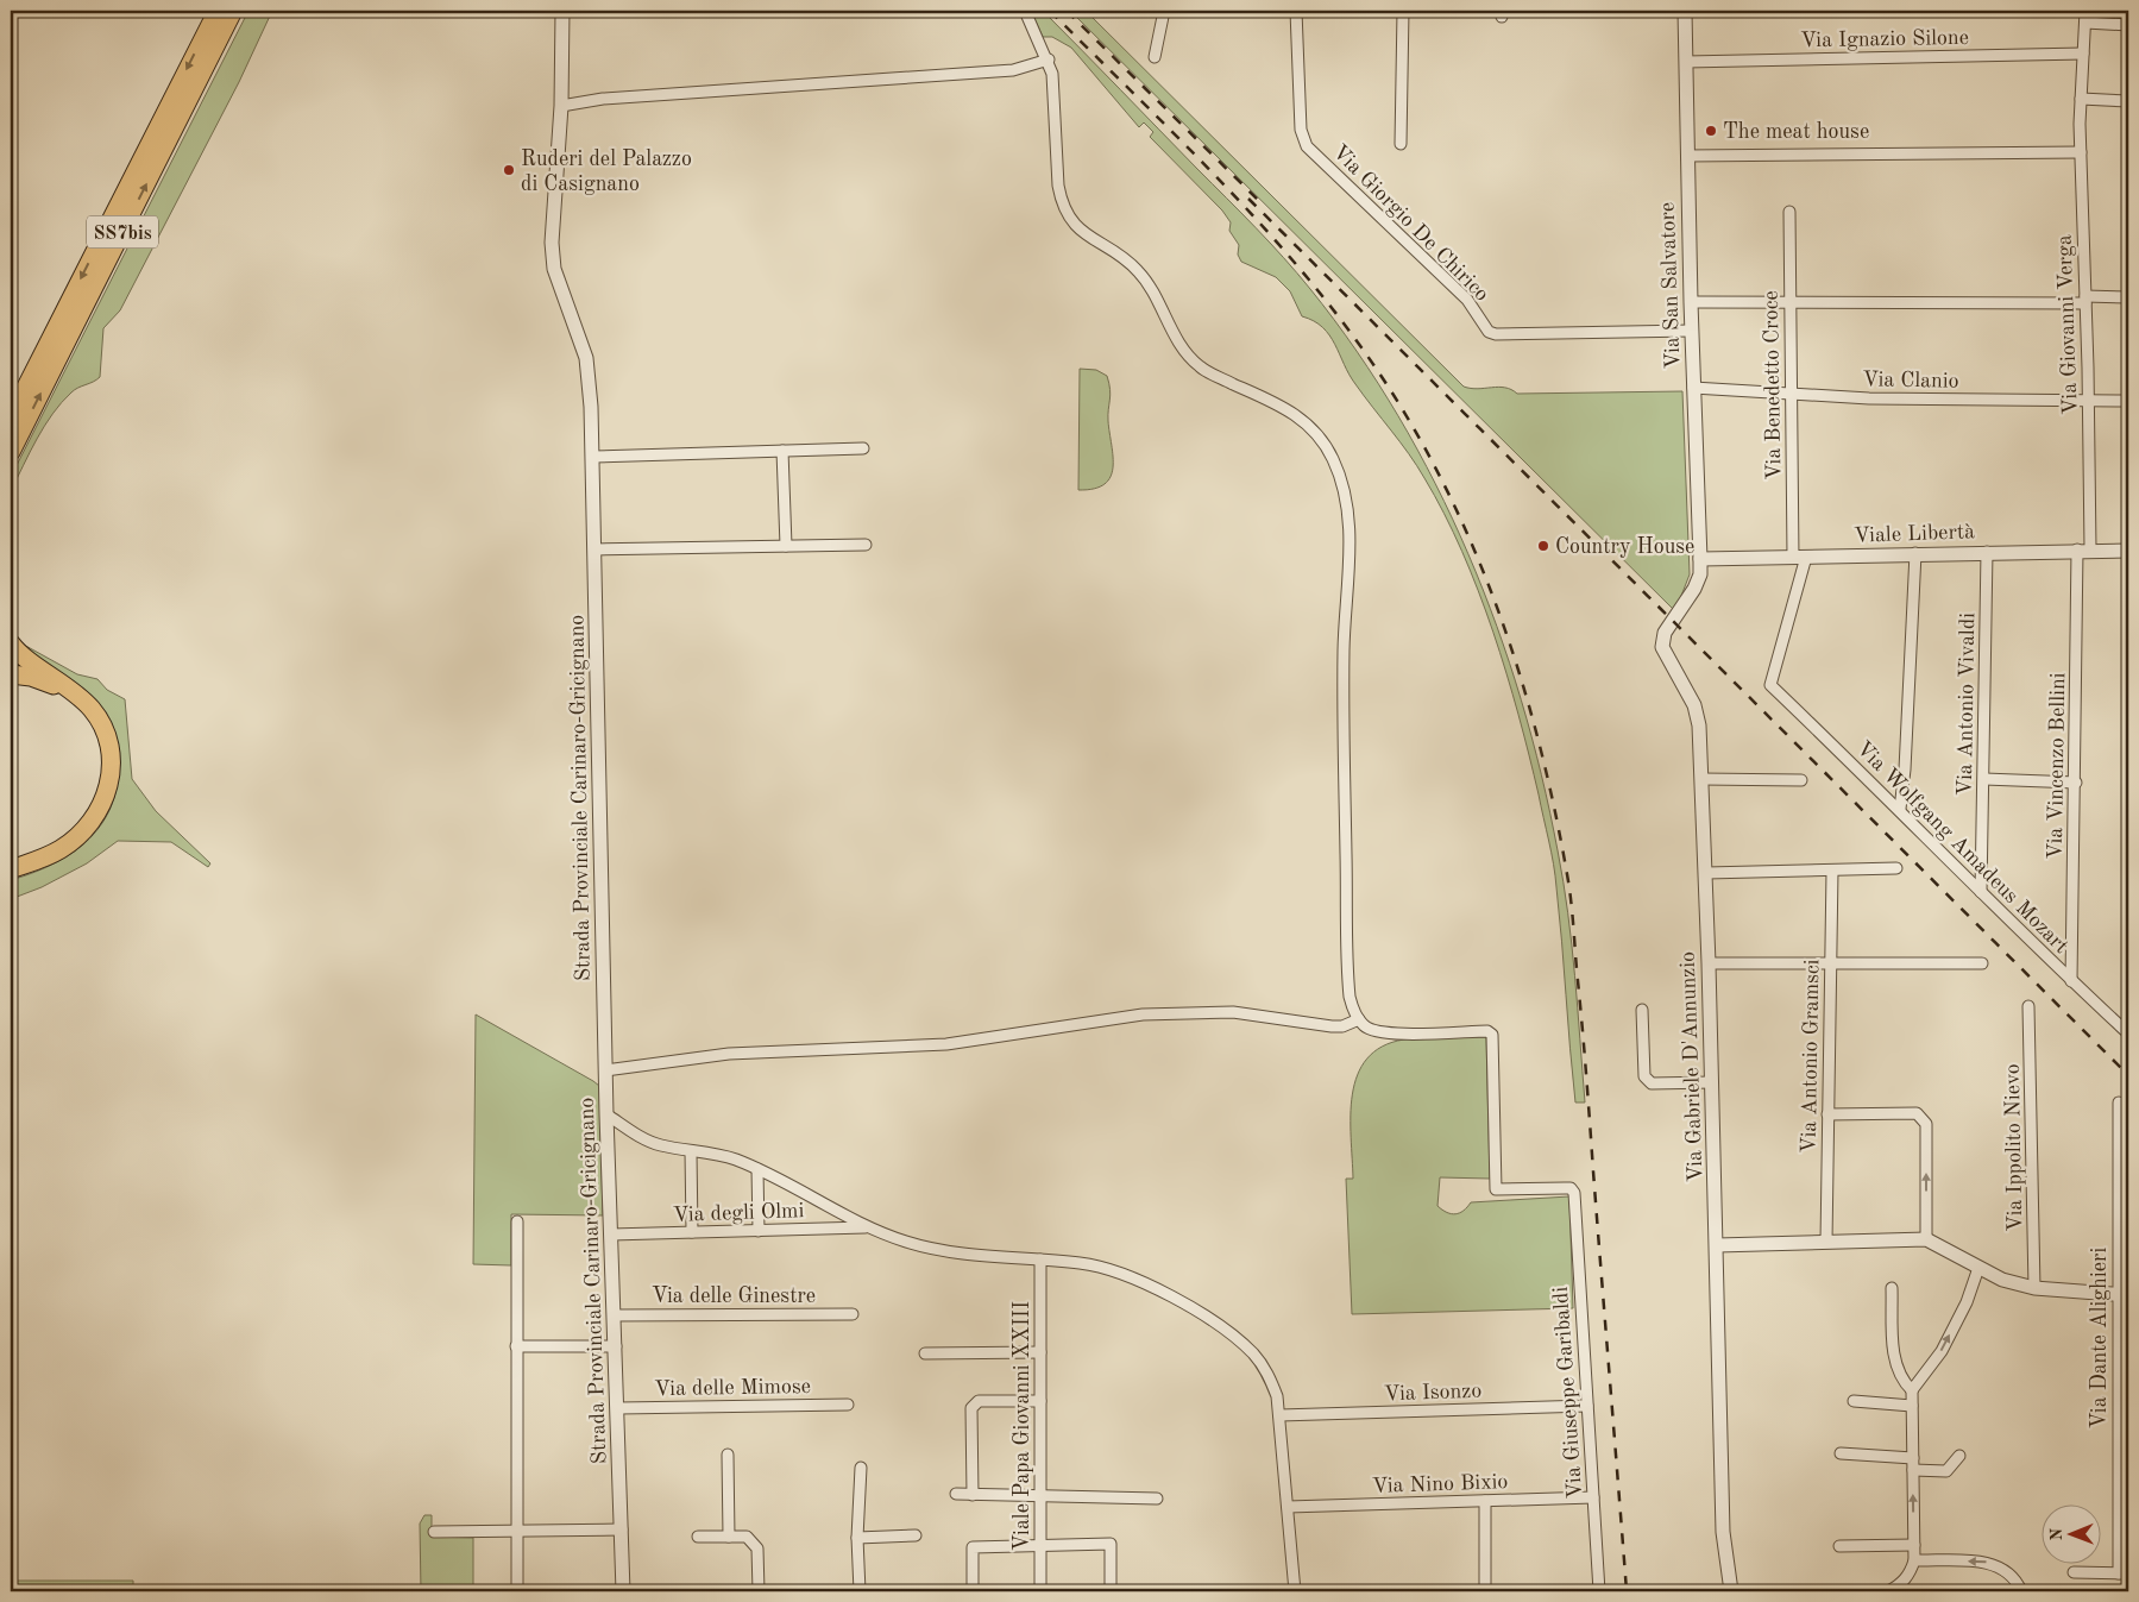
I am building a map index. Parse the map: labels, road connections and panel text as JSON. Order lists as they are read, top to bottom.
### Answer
{
  "streets": {
    "highway": ["SS7bis"],
    "street": [
      "Via Ignazio Silone",
      "Via Giorgio De Chirico",
      "Via San Salvatore",
      "Via Giovanni Verga",
      "Via Clanio",
      "Via Benedetto Croce",
      "Viale Libertà",
      "Via Antonio Vivaldi",
      "Via Vincenzo Bellini",
      "Strada Provinciale Carinaro-Gricignano",
      "Via Wolfgang Amadeus Mozart",
      "Via Antonio Gramsci",
      "Via Gabriele D'Annunzio",
      "Via Ippolito Nievo",
      "Via degli Olmi",
      "Via delle Ginestre",
      "Via Dante Alighieri",
      "Via delle Mimose",
      "Via Isonzo",
      "Via Giuseppe Garibaldi",
      "Viale Papa Giovanni XXIII",
      "Via Nino Bixio"
    ]
  },
  "crossings": [
    ["Via Ignazio Silone", "Via San Salvatore"],
    ["Via Ignazio Silone", "Via Giovanni Verga"],
    ["Via Giorgio De Chirico", "Via San Salvatore"],
    ["Via San Salvatore", "Via Clanio"],
    ["Via San Salvatore", "Viale Libertà"],
    ["Via San Salvatore", "Via Gabriele D'Annunzio"],
    ["Via Giovanni Verga", "Via Clanio"],
    ["Via Giovanni Verga", "Viale Libertà"],
    ["Via Giovanni Verga", "Via Vincenzo Bellini"],
    ["Via Clanio", "Via Benedetto Croce"],
    ["Via Benedetto Croce", "Viale Libertà"],
    ["Via Benedetto Croce", "Via Wolfgang Amadeus Mozart"],
    ["Viale Libertà", "Via Antonio Vivaldi"],
    ["Viale Libertà", "Via Vincenzo Bellini"],
    ["Viale Libertà", "Via Gabriele D'Annunzio"],
    ["Via Antonio Vivaldi", "Via Wolfgang Amadeus Mozart"],
    ["Via Vincenzo Bellini", "Via Wolfgang Amadeus Mozart"],
    ["Strada Provinciale Carinaro-Gricignano", "Via degli Olmi"],
    ["Strada Provinciale Carinaro-Gricignano", "Via delle Ginestre"],
    ["Strada Provinciale Carinaro-Gricignano", "Via delle Mimose"],
    ["Via Isonzo", "Via Giuseppe Garibaldi"],
    ["Via Giuseppe Garibaldi", "Via Nino Bixio"]
  ],
  "places": ["The meat house", "Ruderi del Palazzo di Casignano", "Country House"],
  "north": "left"
}
